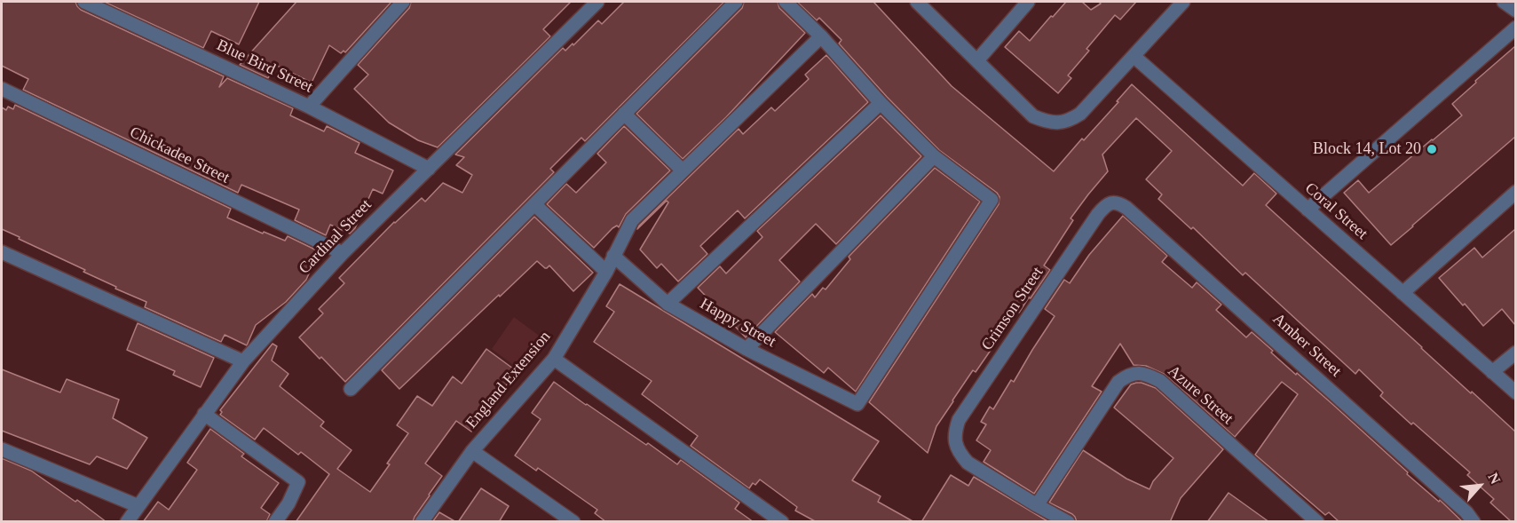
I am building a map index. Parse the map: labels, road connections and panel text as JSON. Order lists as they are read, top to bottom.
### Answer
{
  "streets": {
    "street": [
      "Blue Bird Street",
      "Chickadee Street",
      "Coral Street",
      "Cardinal Street",
      "Crimson Street",
      "Happy Street",
      "Amber Street",
      "England Extension",
      "Azure Street"
    ]
  },
  "crossings": [
    ["Blue Bird Street", "Cardinal Street"],
    ["Chickadee Street", "Cardinal Street"],
    ["Crimson Street", "Amber Street"],
    ["Crimson Street", "Azure Street"],
    ["Happy Street", "England Extension"]
  ],
  "places": ["Block 14, Lot 20"],
  "north": "top right"
}
